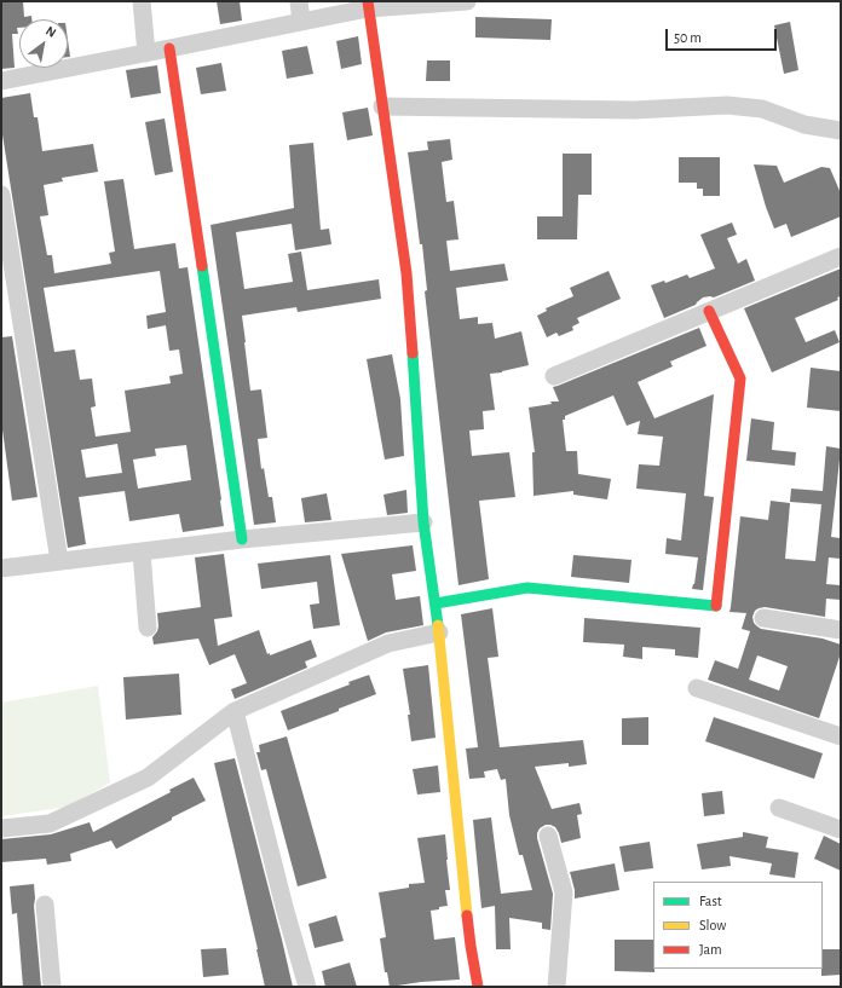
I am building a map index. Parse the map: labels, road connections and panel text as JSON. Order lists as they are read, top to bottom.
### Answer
{
  "legend": ["Fast", "Slow", "Jam"],
  "scale_bar": "50 m",
  "north": "top right"
}
